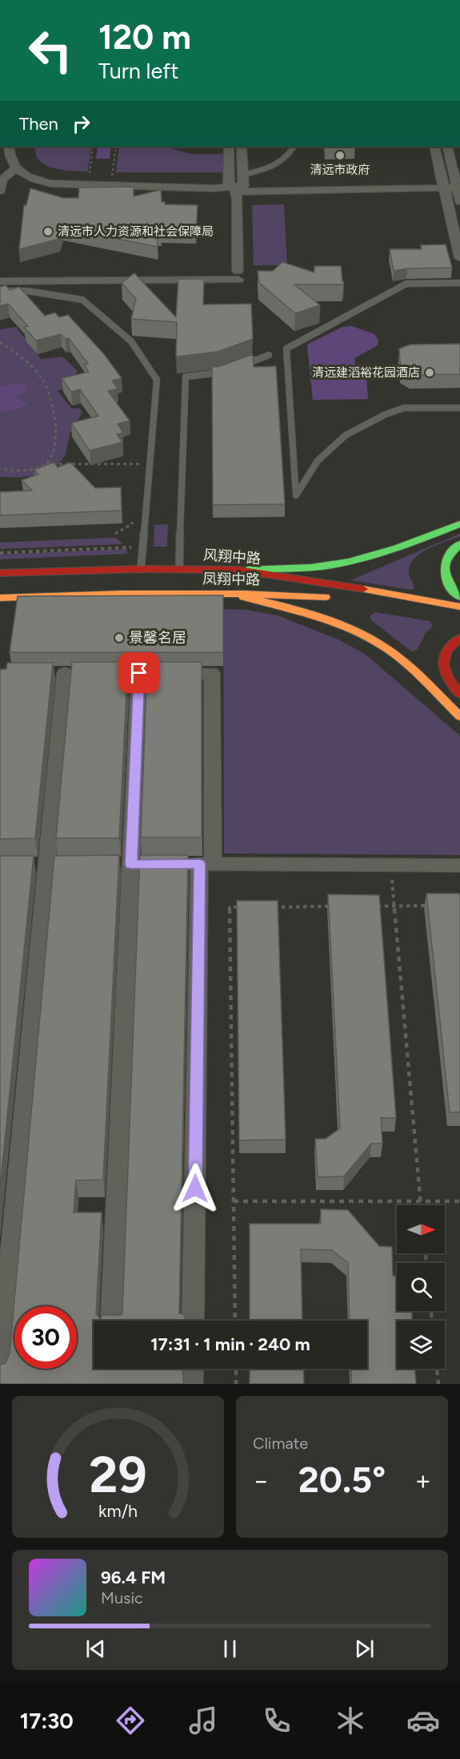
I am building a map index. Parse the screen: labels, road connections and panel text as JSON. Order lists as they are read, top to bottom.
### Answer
{
  "streets": {
    "main road": ["风翔中路", "凤翔中路"]
  },
  "places": [
    "清远市政府",
    "清远市人力资源和社会保障局",
    "清远建滔裕花园酒店",
    "景馨名居"
  ],
  "north": "right",
  "page": {
    "turn": ["120 m", "Turn left"],
    "then": "Then",
    "limit": "30",
    "trip": "17:31 · 1 min · 240 m",
    "tile": "Climate",
    "heat": ["−", "20.5°", "+"],
    "song": ["96.4 FM", "Music"],
    "tabs": "17:30",
    "gauge": ["29", "km/h"]
  }
}
